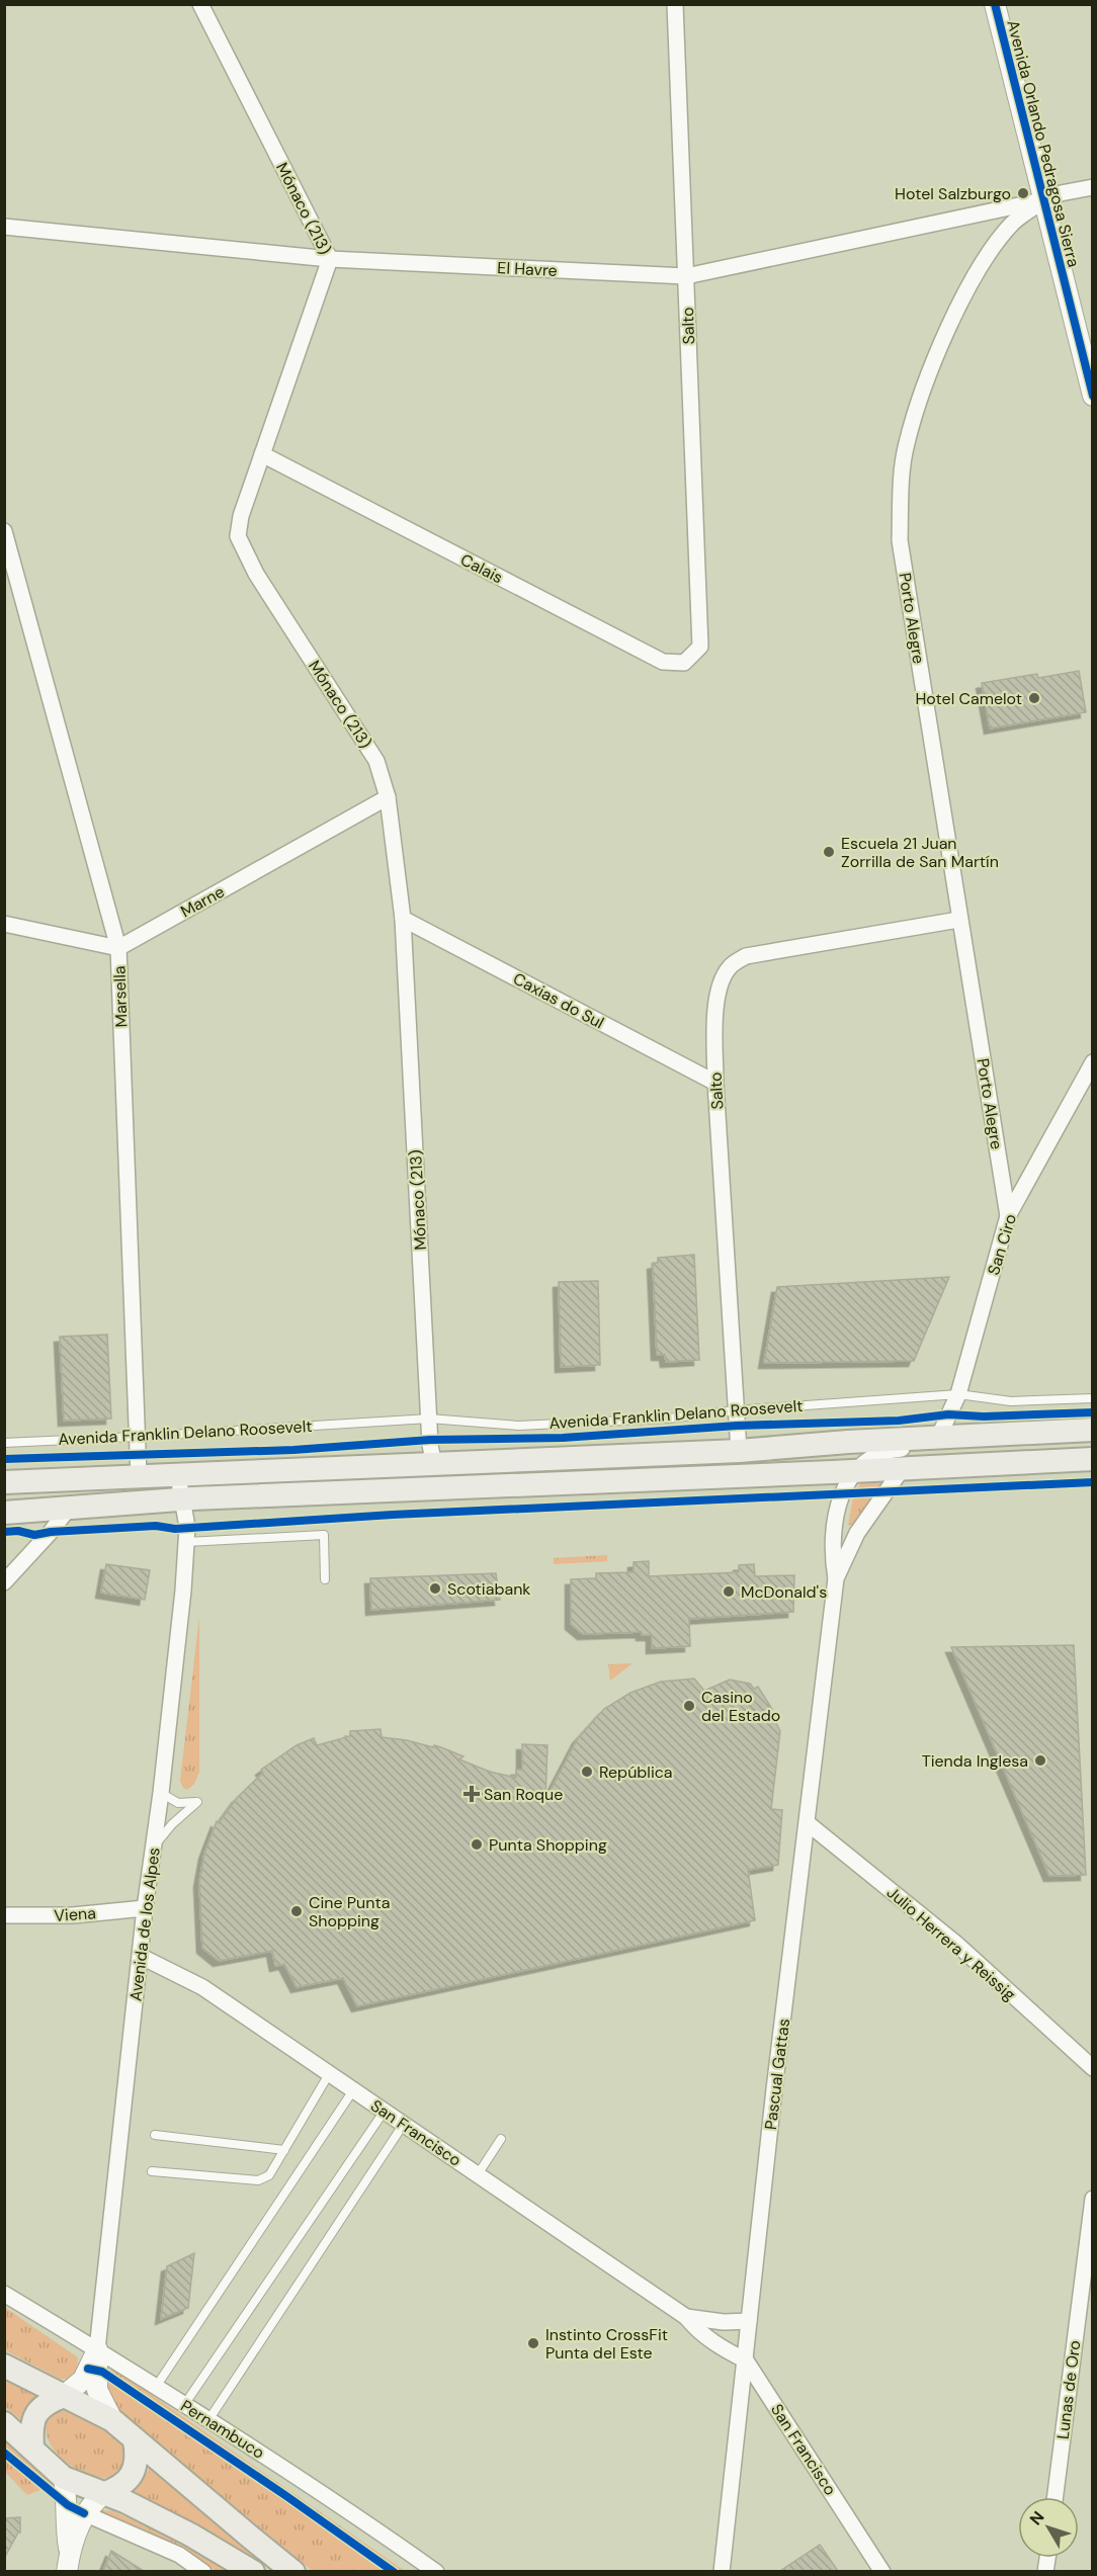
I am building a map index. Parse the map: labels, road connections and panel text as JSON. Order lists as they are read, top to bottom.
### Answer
{
  "streets": {
    "street": [
      "Avenida Orlando Pedragosa Sierra",
      "Mónaco (213)",
      "El Havre",
      "Salto",
      "Calais",
      "Porto Alegre",
      "Marne",
      "Marsella",
      "Caxias do Sul",
      "San Ciro",
      "Viena",
      "Avenida de los Alpes",
      "Julio Herrera y Reissig",
      "Pascual Gattas",
      "San Francisco",
      "Lunas de Oro",
      "Pernambuco"
    ],
    "lane": ["Avenida Franklin Delano Roosevelt"]
  },
  "crossings": [
    ["Avenida Orlando Pedragosa Sierra", "El Havre"],
    ["Avenida Orlando Pedragosa Sierra", "Porto Alegre"],
    ["Mónaco (213)", "El Havre"],
    ["Mónaco (213)", "Calais"],
    ["Mónaco (213)", "Marne"],
    ["Mónaco (213)", "Caxias do Sul"],
    ["Mónaco (213)", "Avenida Franklin Delano Roosevelt"],
    ["El Havre", "Salto"],
    ["El Havre", "Porto Alegre"],
    ["Salto", "Calais"],
    ["Salto", "Porto Alegre"],
    ["Salto", "Caxias do Sul"],
    ["Salto", "Avenida Franklin Delano Roosevelt"],
    ["Porto Alegre", "San Ciro"],
    ["Marne", "Marsella"],
    ["Marsella", "Avenida Franklin Delano Roosevelt"],
    ["San Ciro", "Avenida Franklin Delano Roosevelt"],
    ["Viena", "Avenida de los Alpes"],
    ["Avenida de los Alpes", "San Francisco"],
    ["Avenida de los Alpes", "Pernambuco"],
    ["Julio Herrera y Reissig", "Pascual Gattas"],
    ["Pascual Gattas", "San Francisco"]
  ],
  "places": {
    "other": [
      "Hotel Salzburgo",
      "Hotel Camelot",
      "Escuela 21 Juan Zorrilla de San Martín",
      "Scotiabank",
      "McDonald's",
      "Casino del Estado",
      "Tienda Inglesa",
      "República",
      "Punta Shopping",
      "Cine Punta Shopping",
      "Instinto CrossFit Punta del Este"
    ],
    "health": ["San Roque"]
  },
  "north": "top left"
}
